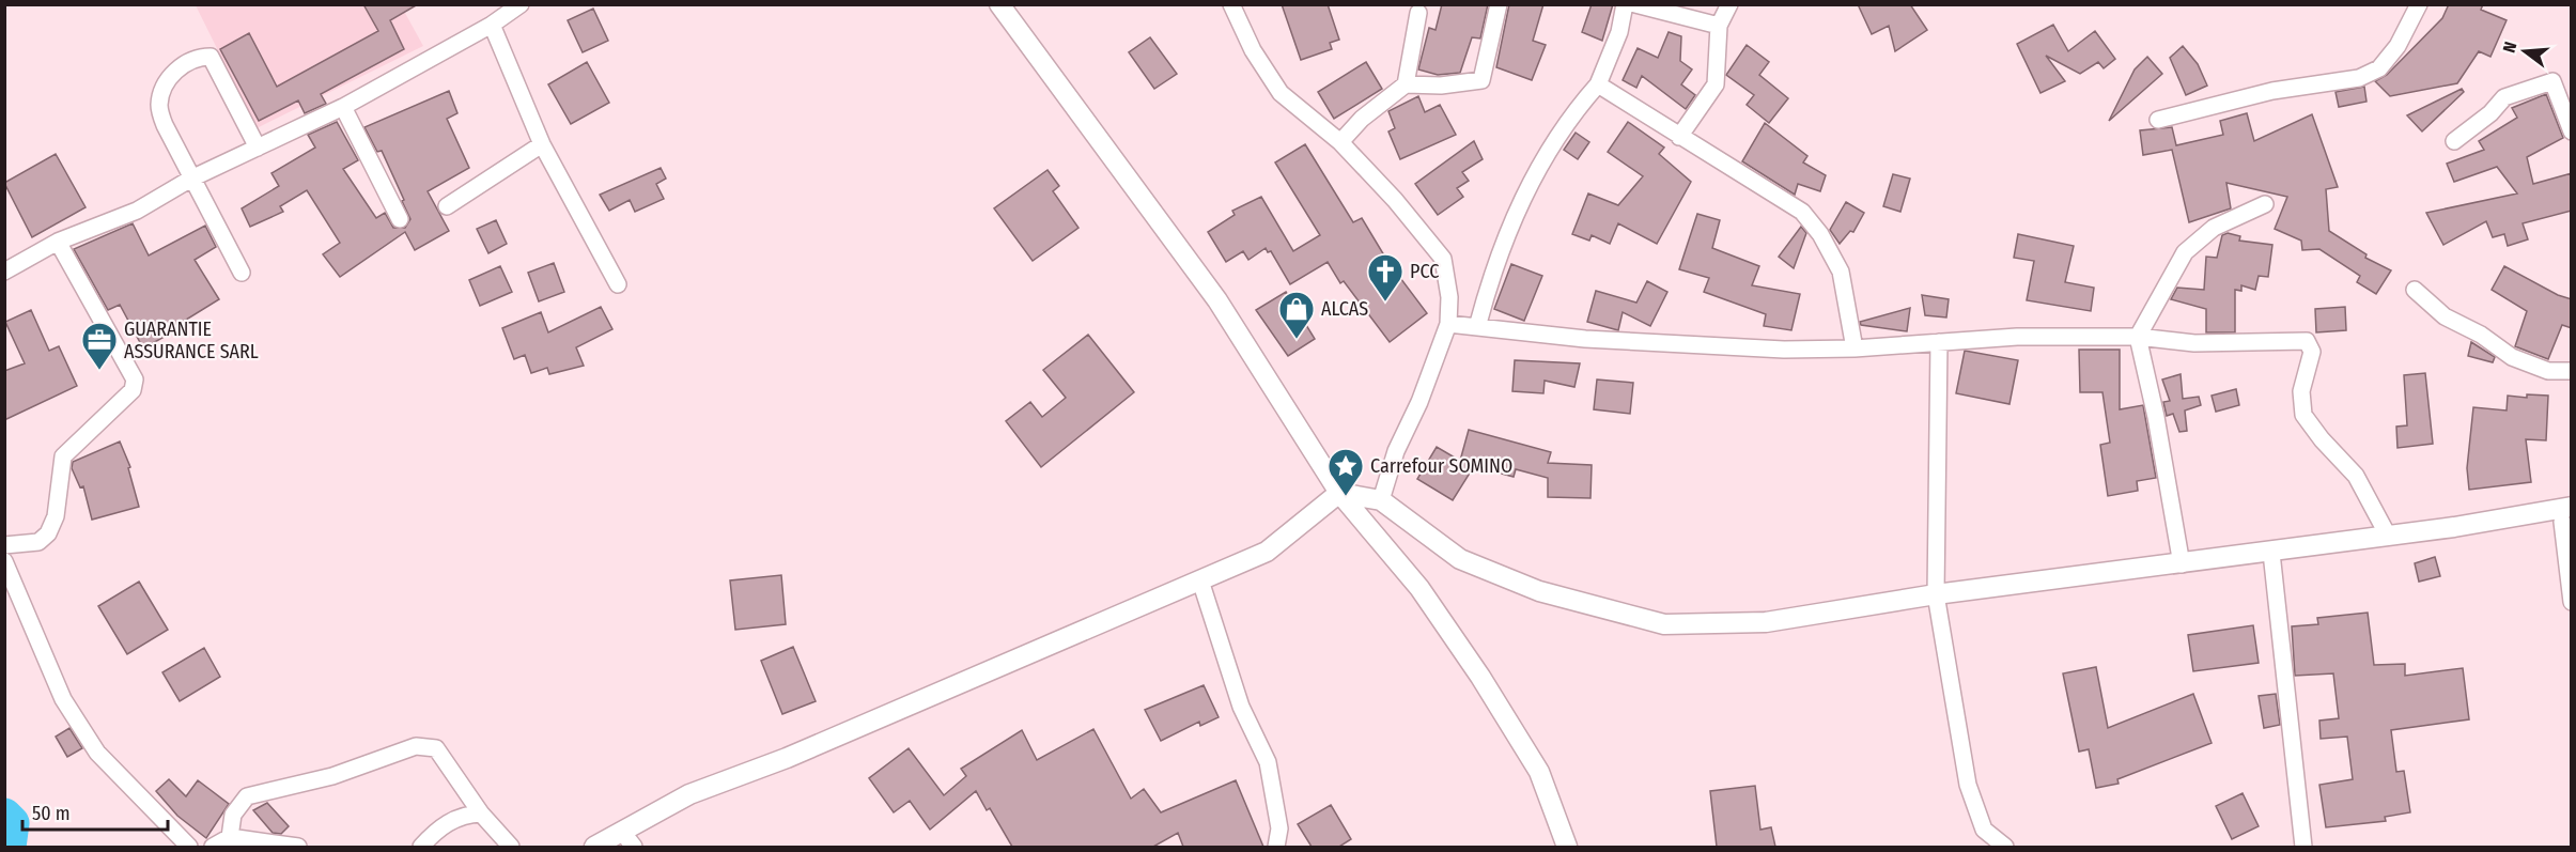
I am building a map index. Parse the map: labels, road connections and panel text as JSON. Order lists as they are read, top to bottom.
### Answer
{
  "places": {
    "church": ["PCC"],
    "shop": ["ALCAS"],
    "office": ["GUARANTIE ASSURANCE SARL"],
    "place": ["Carrefour SOMINO"]
  },
  "scale_bar": "50 m",
  "north": "left"
}
